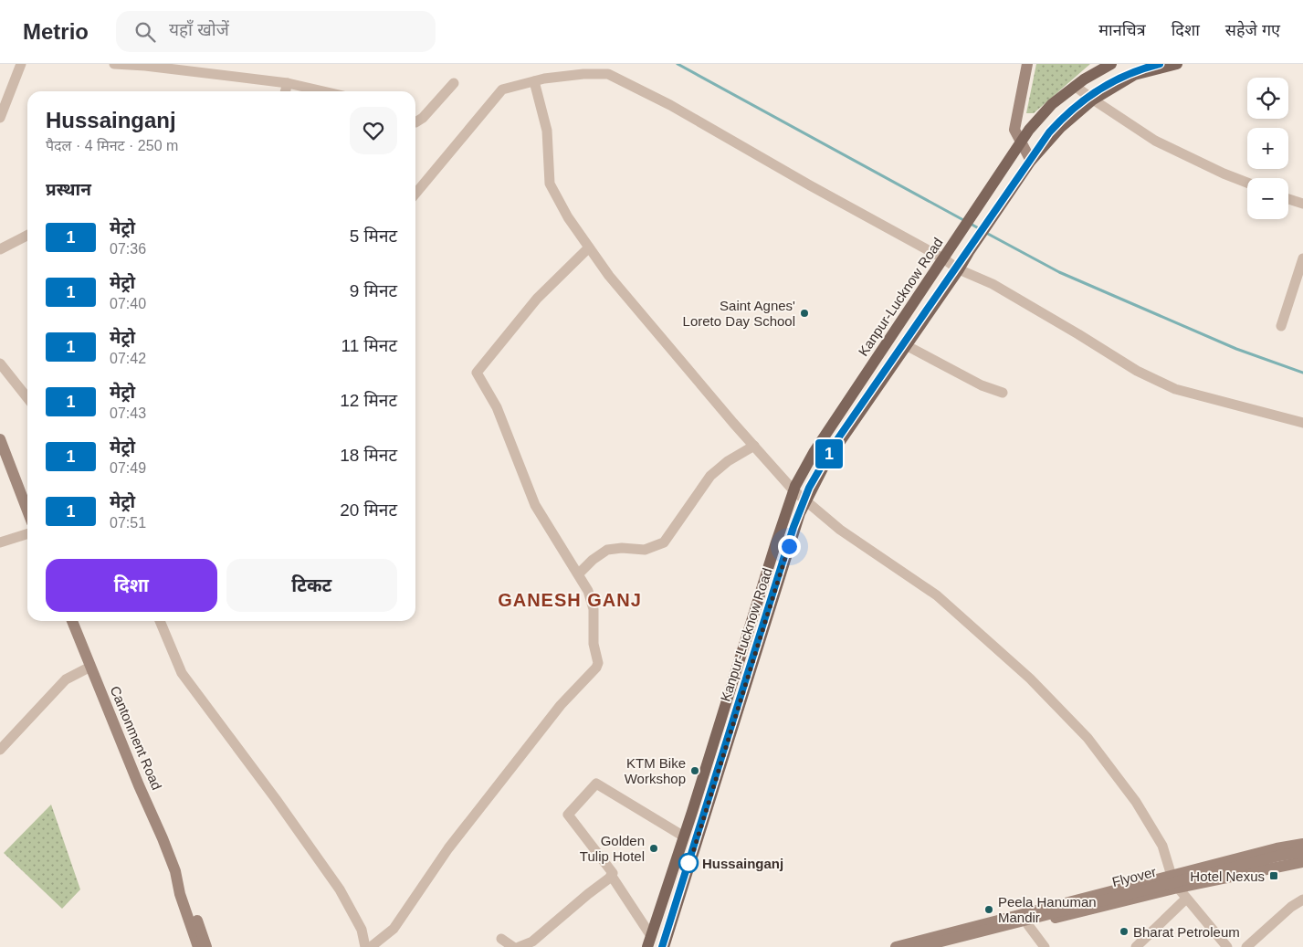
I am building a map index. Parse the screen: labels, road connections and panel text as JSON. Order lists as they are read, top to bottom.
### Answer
{
  "streets": {
    "main road": ["Kanpur-Lucknow Road", "Cantonment Road", "Flyover"]
  },
  "districts": ["GANESH GANJ"],
  "places": {
    "other": [
      "Saint Agnes' Loreto Day School",
      "KTM Bike Workshop",
      "Golden Tulip Hotel",
      "Hussainganj",
      "Peela Hanuman Mandir",
      "Bharat Petroleum"
    ],
    "transit": ["Hotel Nexus"]
  },
  "lines": ["metro line 1"],
  "page": {
    "header": "Metrio",
    "search": "यहाँ खोजें",
    "nav": ["मानचित्र", "दिशा", "सहेजे गए"],
    "on_map": "1",
    "map_buttons": ["+", "−"],
    "heading": [
      ["Hussainganj", "पैदल · 4 मिनट · 250 m"],
      "प्रस्थान"
    ],
    "list": [
      {
        "mark": "1",
        "name": "मेट्रो",
        "note": "07:36",
        "value": "5 मिनट"
      },
      {
        "mark": "1",
        "name": "मेट्रो",
        "note": "07:40",
        "value": "9 मिनट"
      },
      {
        "mark": "1",
        "name": "मेट्रो",
        "note": "07:42",
        "value": "11 मिनट"
      },
      {
        "mark": "1",
        "name": "मेट्रो",
        "note": "07:43",
        "value": "12 मिनट"
      },
      {
        "mark": "1",
        "name": "मेट्रो",
        "note": "07:49",
        "value": "18 मिनट"
      },
      {
        "mark": "1",
        "name": "मेट्रो",
        "note": "07:51",
        "value": "20 मिनट"
      }
    ],
    "buttons": ["दिशा", "टिकट"]
  }
}
